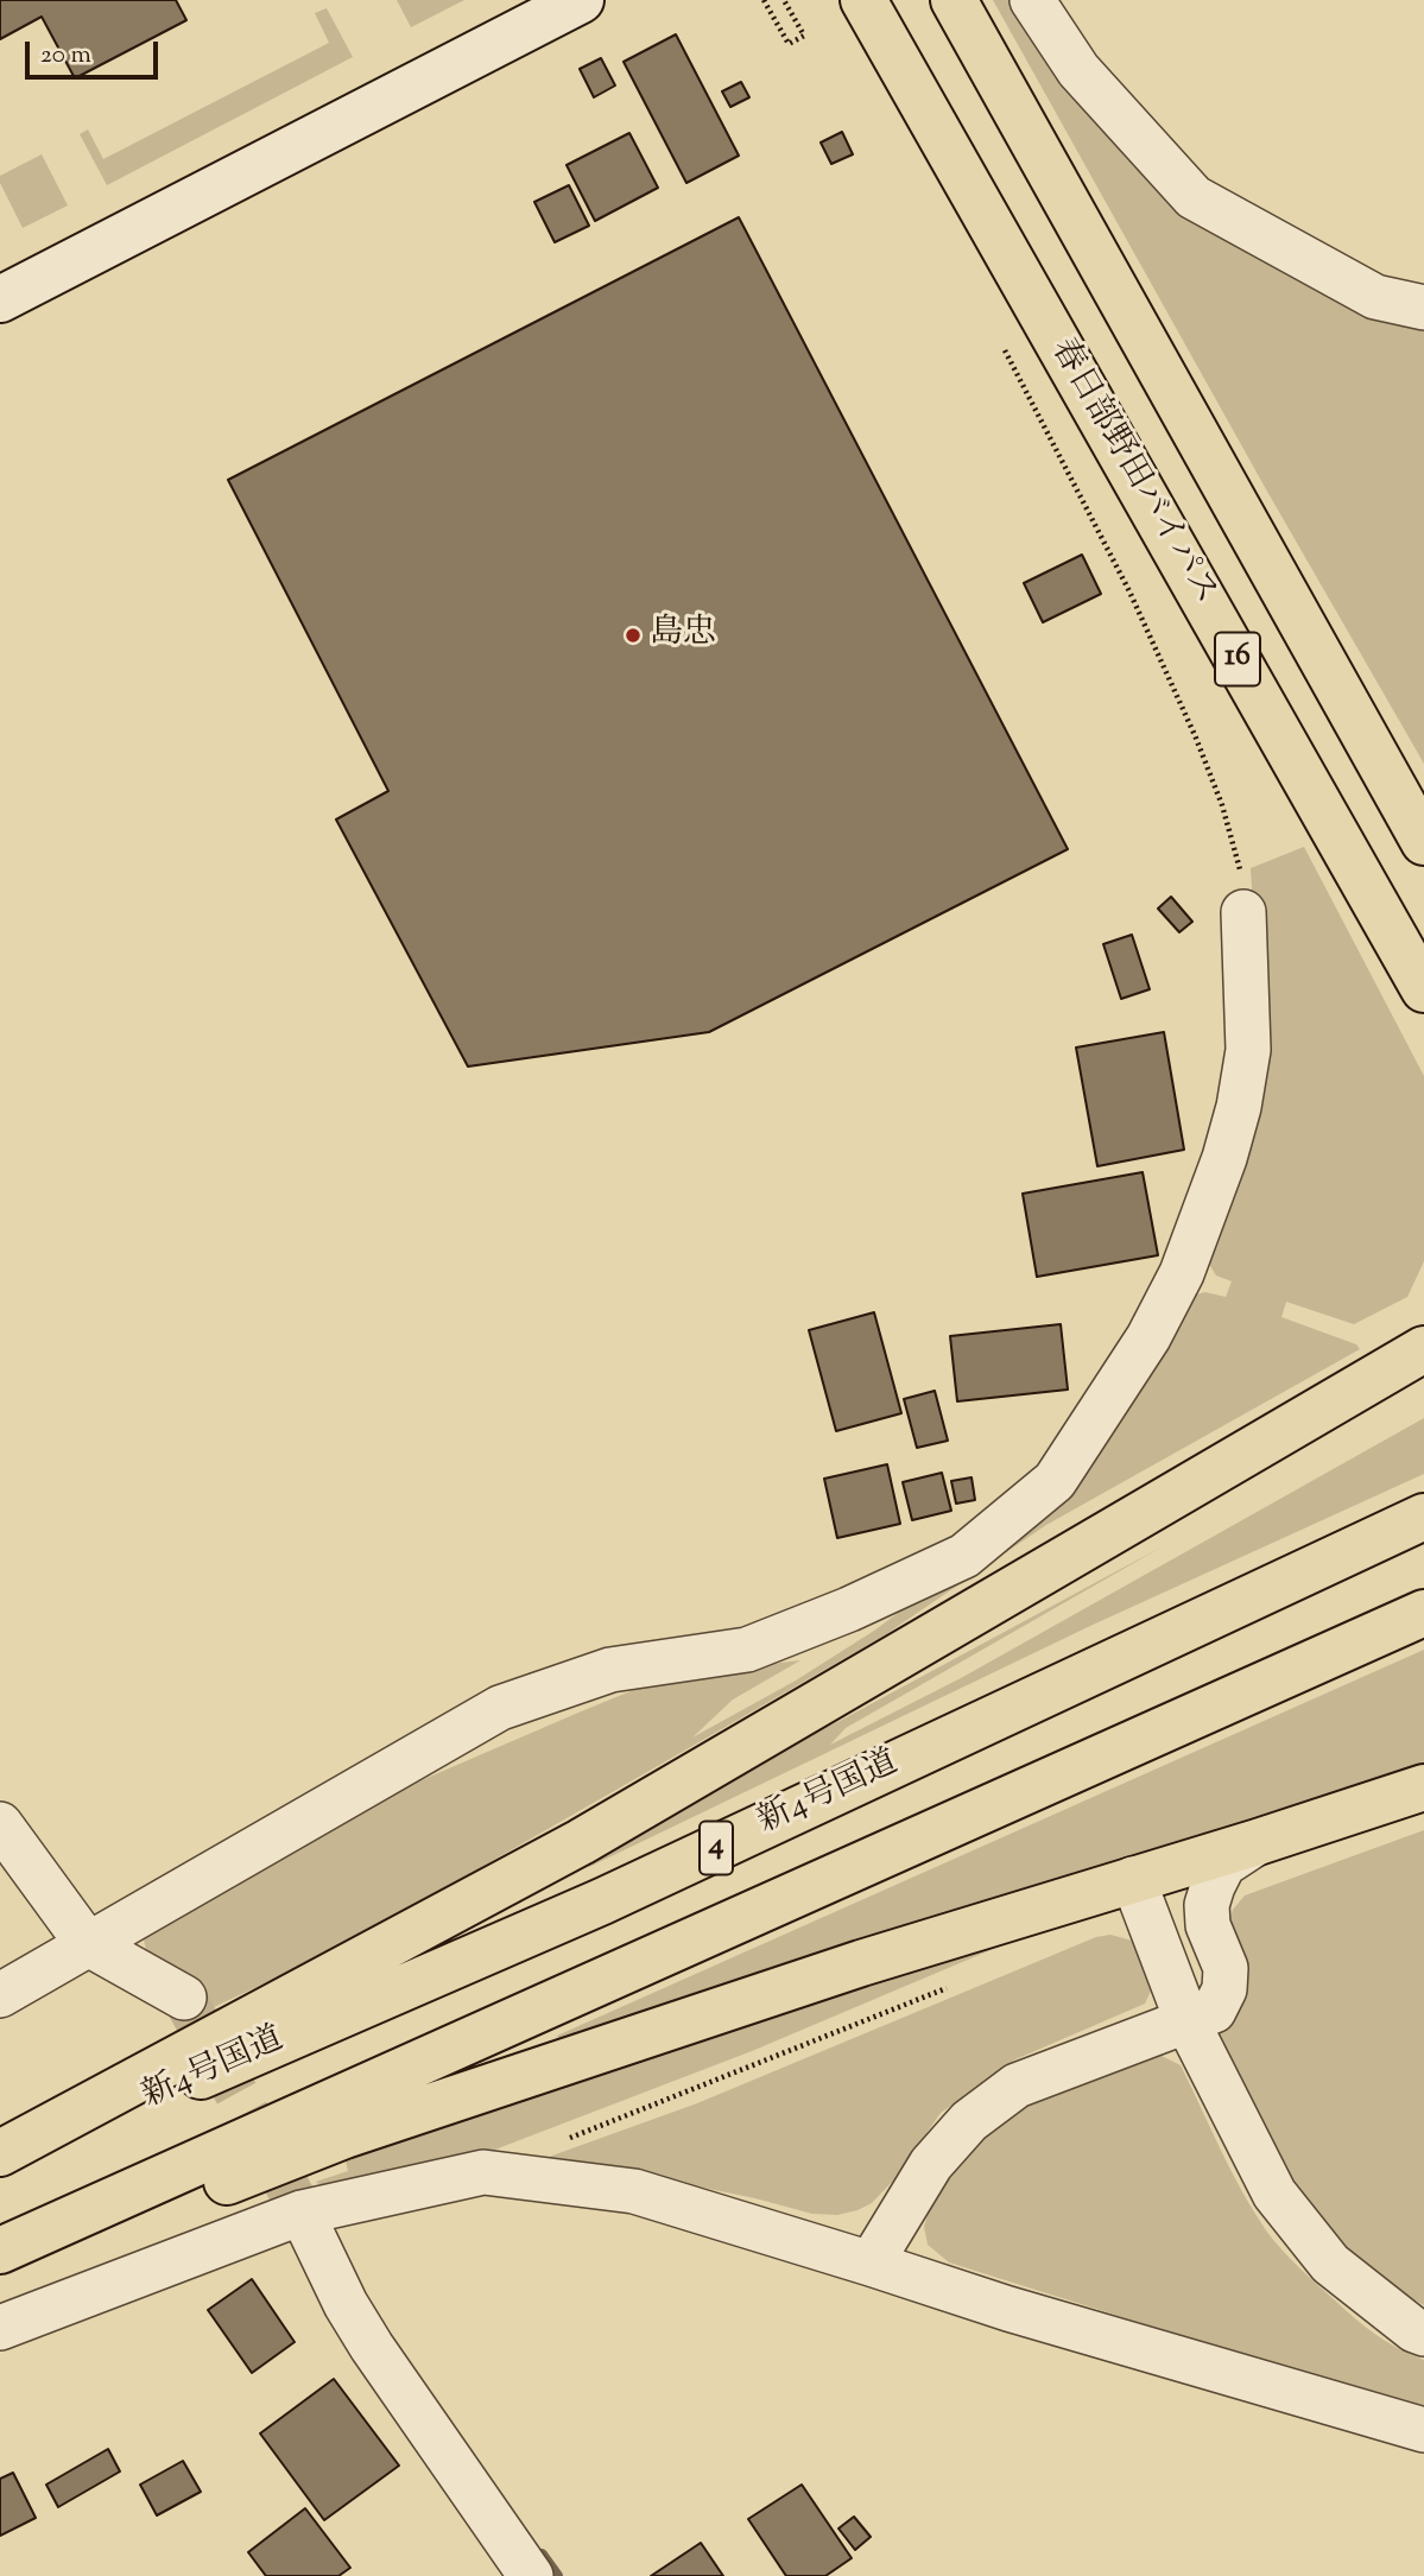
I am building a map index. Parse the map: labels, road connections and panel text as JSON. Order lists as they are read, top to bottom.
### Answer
{
  "streets": {
    "highway": [
      "春日部野田バイパス",
      "16",
      "新4号国道",
      "4"
    ]
  },
  "places": ["島忠"],
  "scale_bar": "20 m"
}
